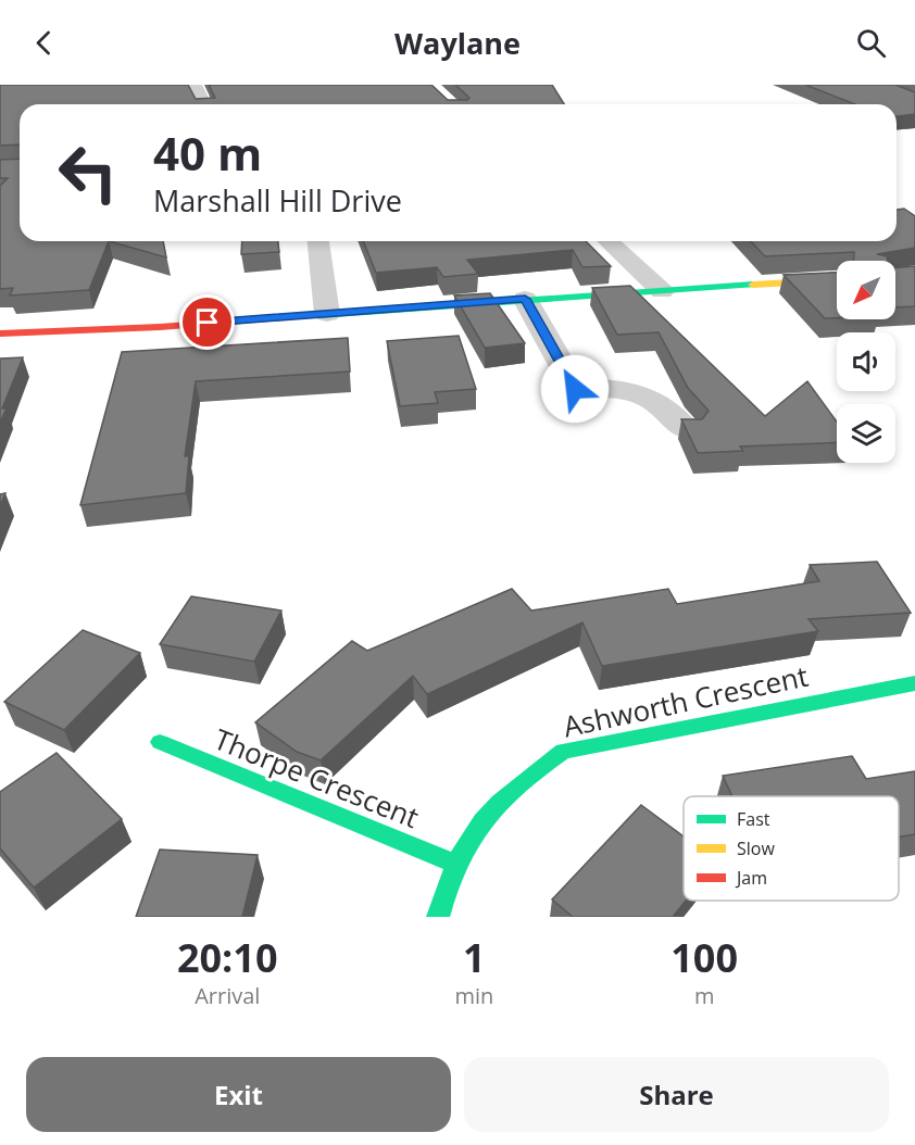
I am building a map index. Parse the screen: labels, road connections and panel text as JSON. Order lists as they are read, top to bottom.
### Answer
{
  "streets": {
    "street": ["Ashworth Crescent", "Thorpe Crescent"]
  },
  "crossings": [
    ["Ashworth Crescent", "Thorpe Crescent"]
  ],
  "legend": ["Fast", "Slow", "Jam"],
  "north": "bottom left",
  "page": {
    "header": "Waylane",
    "turn": ["40 m", "Marshall Hill Drive"],
    "eta": [
      "20:10",
      "Arrival",
      "1",
      "min",
      "100",
      "m"
    ],
    "buttons": ["Exit", "Share"]
  }
}
